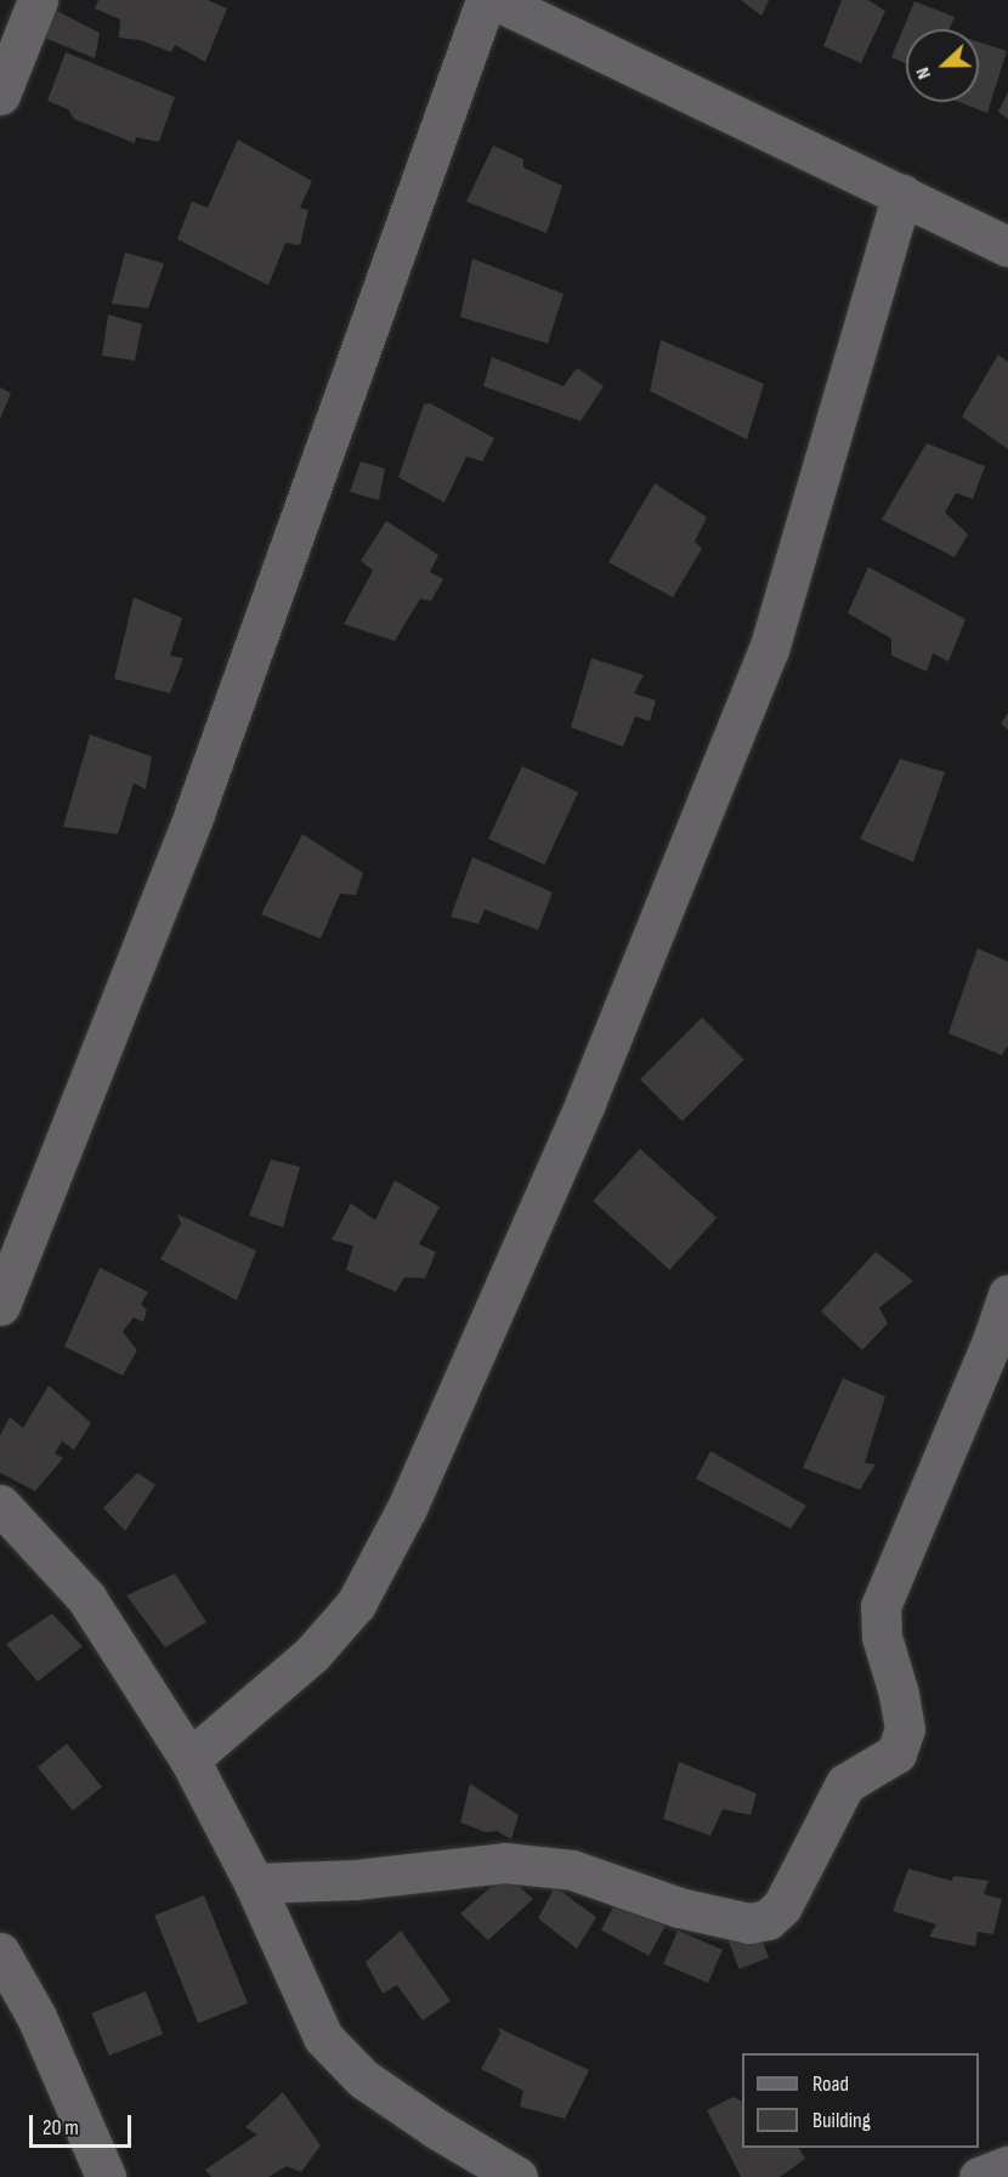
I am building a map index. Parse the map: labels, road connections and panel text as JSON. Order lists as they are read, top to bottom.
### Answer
{
  "legend": ["Road", "Building"],
  "scale_bar": "20 m",
  "north": "left"
}
